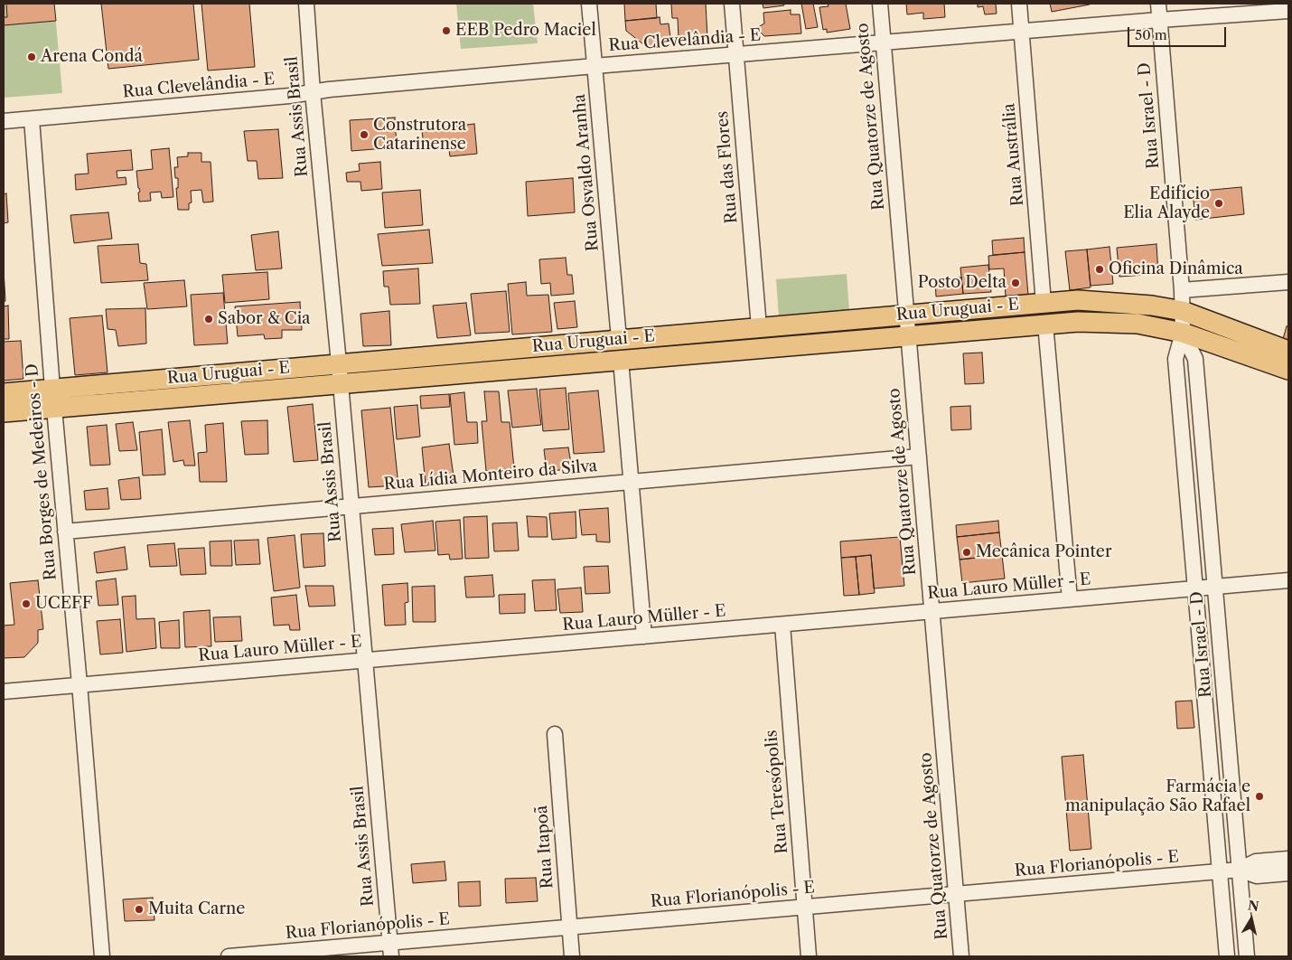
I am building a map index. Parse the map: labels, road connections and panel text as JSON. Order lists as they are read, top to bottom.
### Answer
{
  "streets": {
    "main road": ["Rua Uruguai - E"],
    "street": [
      "Rua Clevelândia - E",
      "Rua Israel - D",
      "Rua Assis Brasil",
      "Rua Quatorze de Agosto",
      "Rua Austrália",
      "Rua das Flores",
      "Rua Osvaldo Aranha",
      "Rua Borges de Medeiros - D",
      "Rua Lídia Monteiro da Silva",
      "Rua Lauro Müller - E",
      "Rua Teresópolis",
      "Rua Itapoã",
      "Rua Florianópolis - E"
    ]
  },
  "crossings": [
    ["Rua Clevelândia - E", "Rua Israel - D"],
    ["Rua Clevelândia - E", "Rua Assis Brasil"],
    ["Rua Clevelândia - E", "Rua Quatorze de Agosto"],
    ["Rua Clevelândia - E", "Rua Austrália"],
    ["Rua Clevelândia - E", "Rua das Flores"],
    ["Rua Clevelândia - E", "Rua Osvaldo Aranha"],
    ["Rua Clevelândia - E", "Rua Borges de Medeiros - D"],
    ["Rua Israel - D", "Rua Uruguai - E"],
    ["Rua Israel - D", "Rua Lauro Müller - E"],
    ["Rua Israel - D", "Rua Florianópolis - E"],
    ["Rua Assis Brasil", "Rua Uruguai - E"],
    ["Rua Assis Brasil", "Rua Lídia Monteiro da Silva"],
    ["Rua Assis Brasil", "Rua Lauro Müller - E"],
    ["Rua Assis Brasil", "Rua Florianópolis - E"],
    ["Rua Quatorze de Agosto", "Rua Uruguai - E"],
    ["Rua Quatorze de Agosto", "Rua Lídia Monteiro da Silva"],
    ["Rua Quatorze de Agosto", "Rua Lauro Müller - E"],
    ["Rua Quatorze de Agosto", "Rua Florianópolis - E"],
    ["Rua Austrália", "Rua Uruguai - E"],
    ["Rua das Flores", "Rua Uruguai - E"],
    ["Rua Osvaldo Aranha", "Rua Uruguai - E"],
    ["Rua Uruguai - E", "Rua Borges de Medeiros - D"],
    ["Rua Borges de Medeiros - D", "Rua Lídia Monteiro da Silva"],
    ["Rua Borges de Medeiros - D", "Rua Lauro Müller - E"],
    ["Rua Lauro Müller - E", "Rua Teresópolis"],
    ["Rua Teresópolis", "Rua Florianópolis - E"],
    ["Rua Itapoã", "Rua Florianópolis - E"]
  ],
  "places": [
    "EEB Pedro Maciel",
    "Arena Condá",
    "Construtora Catarinense",
    "Edifício Elia Alayde",
    "Oficina Dinâmica",
    "Posto Delta",
    "Sabor & Cia",
    "Mecânica Pointer",
    "UCEFF",
    "Farmácia e manipulação São Rafael",
    "Muita Carne"
  ],
  "scale_bar": "50 m",
  "north": "top"
}
